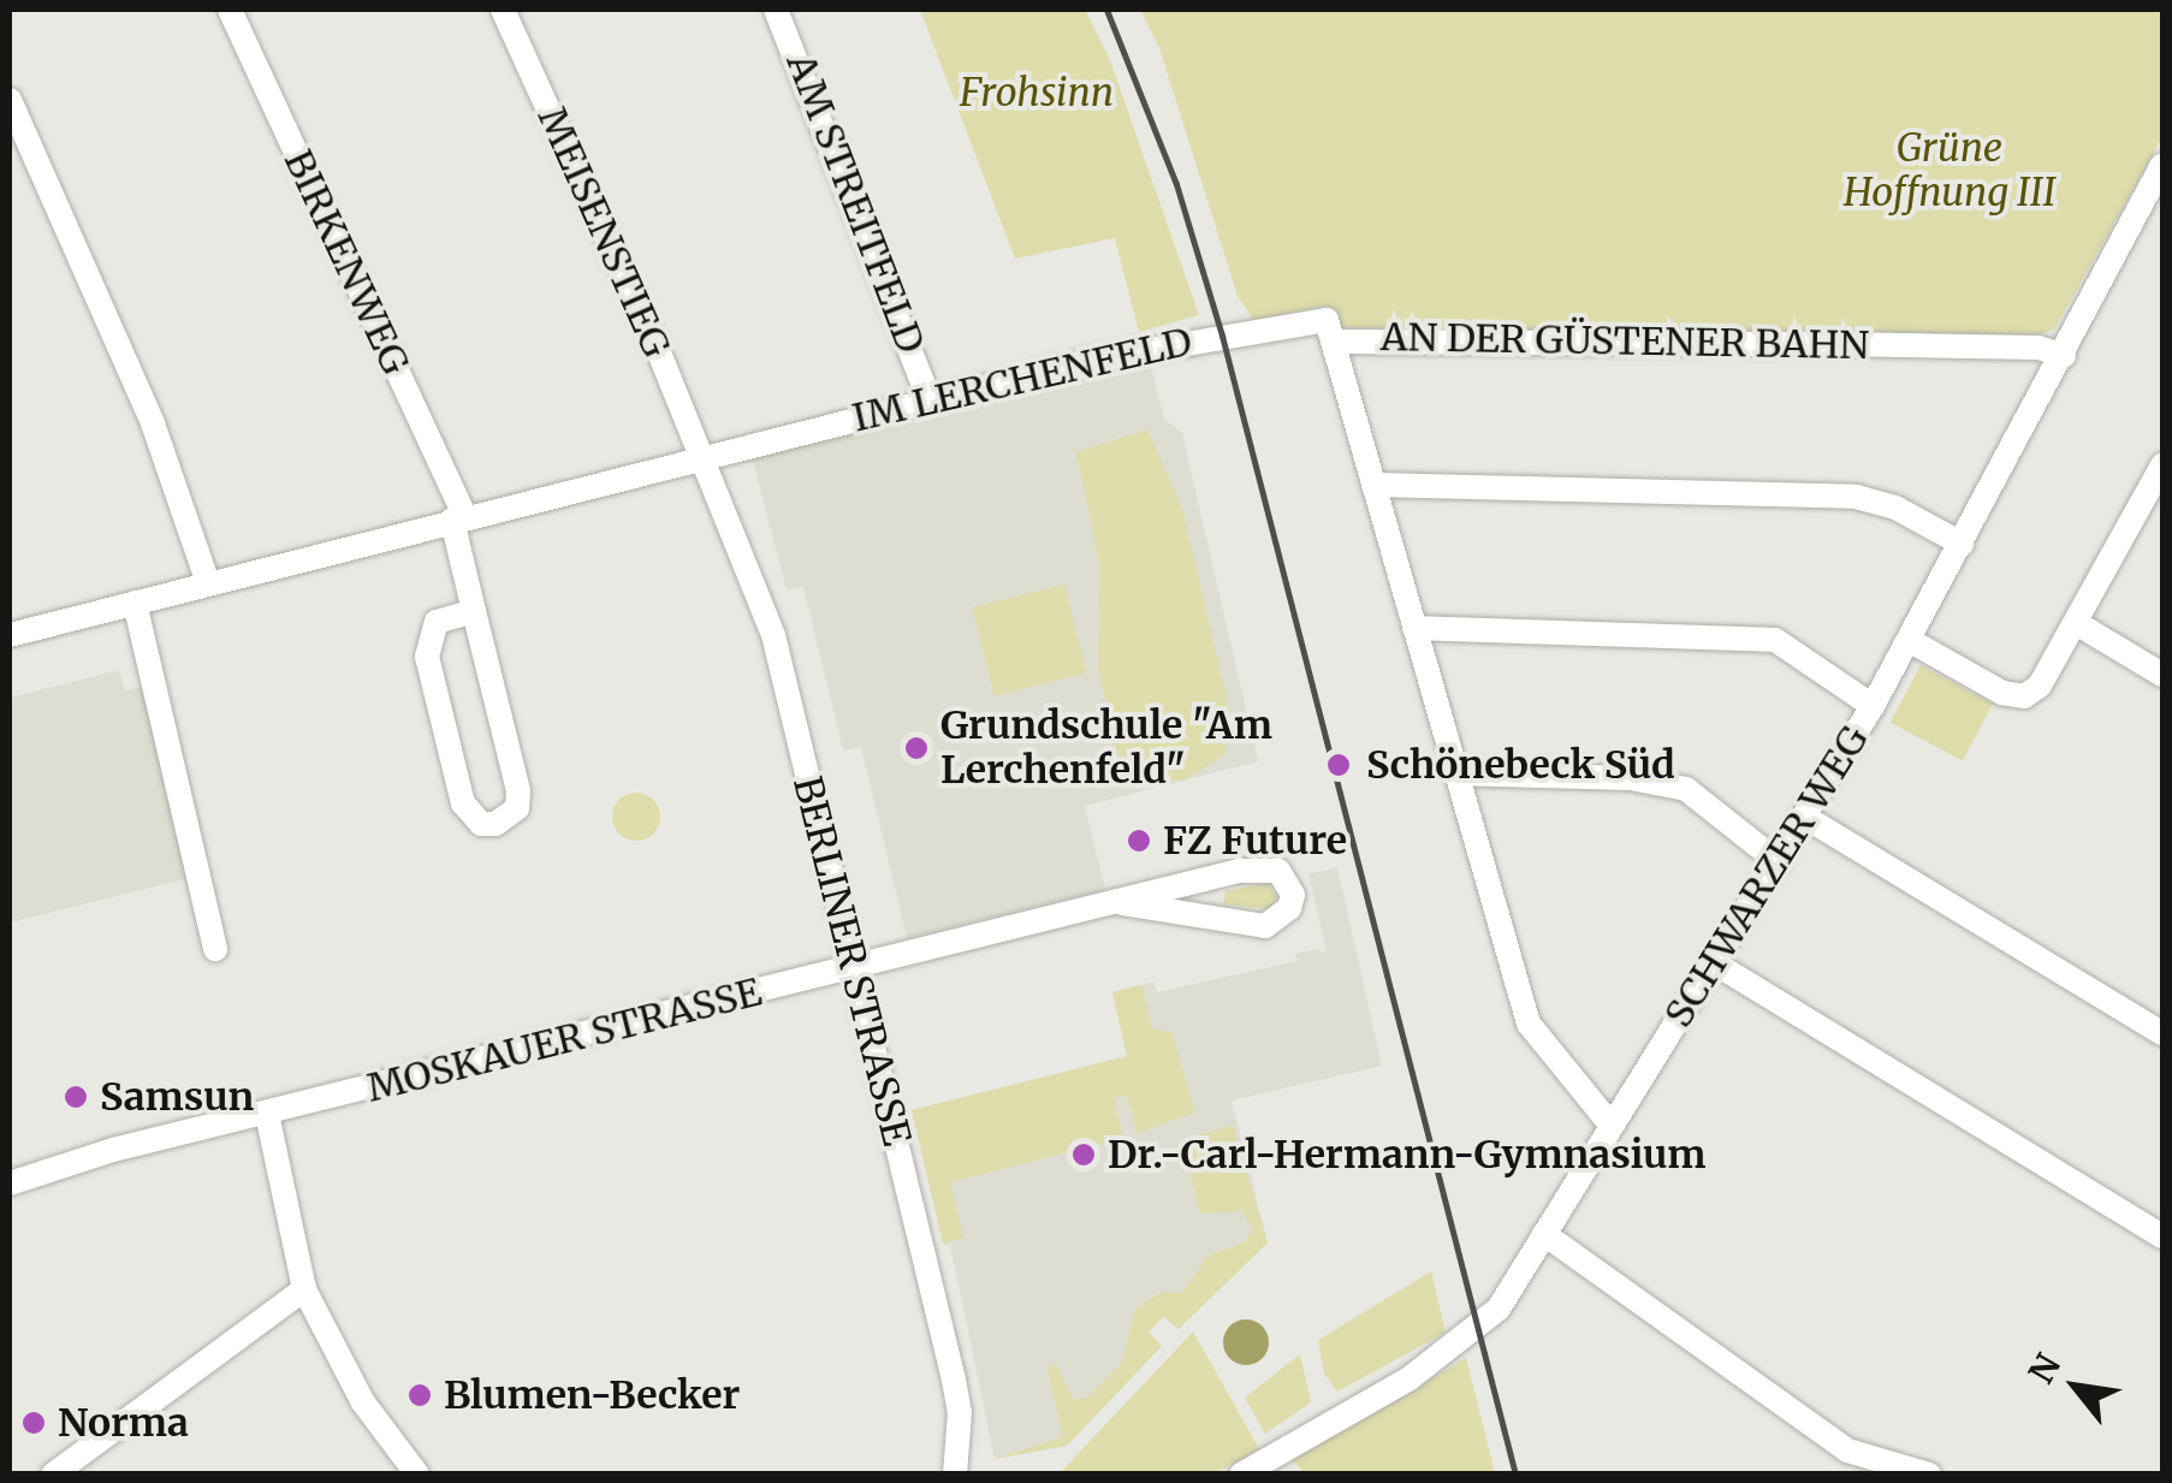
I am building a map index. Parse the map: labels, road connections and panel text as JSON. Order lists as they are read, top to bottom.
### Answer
{
  "streets": {
    "street": [
      "AM STREITFELD",
      "MEISENSTIEG",
      "BIRKENWEG",
      "AN DER GÜSTENER BAHN",
      "IM LERCHENFELD",
      "SCHWARZER WEG",
      "BERLINER STRASSE",
      "MOSKAUER STRASSE"
    ]
  },
  "crossings": [
    ["AM STREITFELD", "IM LERCHENFELD"],
    ["MEISENSTIEG", "IM LERCHENFELD"],
    ["MEISENSTIEG", "BERLINER STRASSE"],
    ["BIRKENWEG", "IM LERCHENFELD"],
    ["AN DER GÜSTENER BAHN", "IM LERCHENFELD"],
    ["AN DER GÜSTENER BAHN", "SCHWARZER WEG"],
    ["IM LERCHENFELD", "BERLINER STRASSE"],
    ["BERLINER STRASSE", "MOSKAUER STRASSE"]
  ],
  "parks": ["Frohsinn", "Grüne Hoffnung III"],
  "places": [
    "Grundschule \"Am Lerchenfeld\"",
    "Schönebeck Süd",
    "FZ Future",
    "Samsun",
    "Dr.-Carl-Hermann-Gymnasium",
    "Blumen-Becker",
    "Norma"
  ],
  "north": "top left"
}
